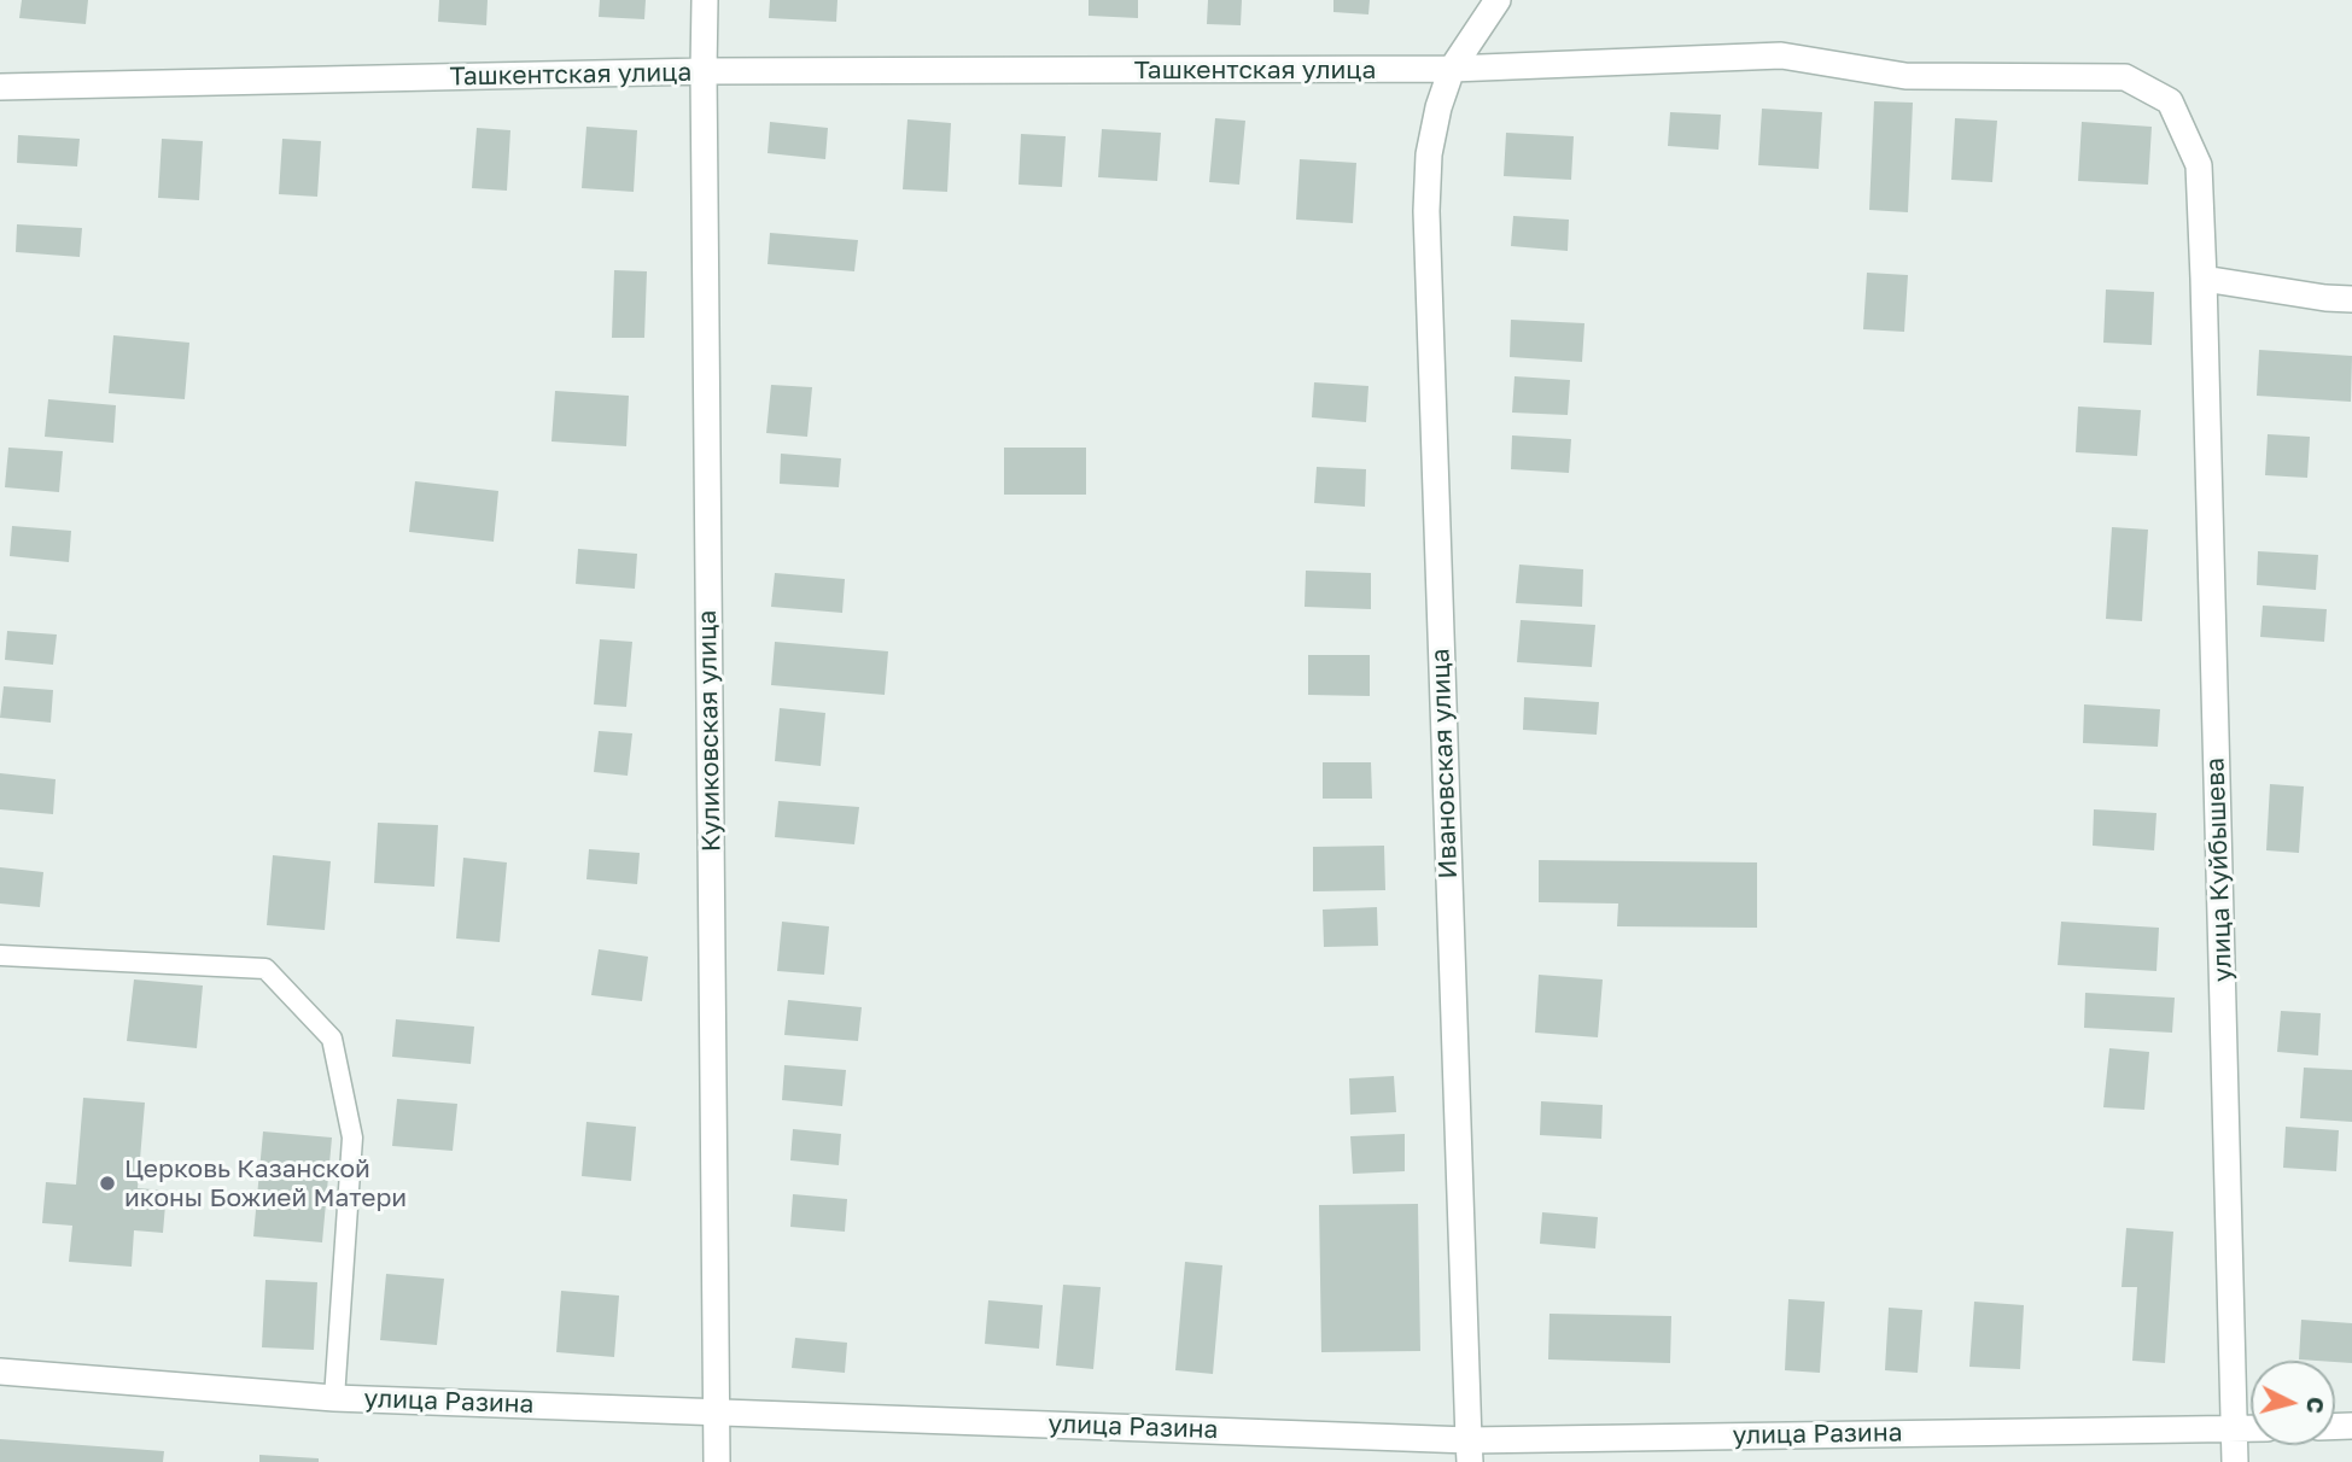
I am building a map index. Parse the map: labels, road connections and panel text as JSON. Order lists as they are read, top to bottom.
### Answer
{
  "streets": {
    "street": [
      "Ташкентская улица",
      "Куликовская улица",
      "Ивановская улица",
      "улица Куйбышева",
      "улица Разина"
    ]
  },
  "crossings": [
    ["Ташкентская улица", "Куликовская улица"],
    ["Ташкентская улица", "Ивановская улица"],
    ["Ташкентская улица", "улица Куйбышева"],
    ["Куликовская улица", "улица Разина"],
    ["Ивановская улица", "улица Разина"],
    ["улица Куйбышева", "улица Разина"]
  ],
  "places": ["Церковь Казанской иконы Божией Матери"],
  "north": "right"
}
